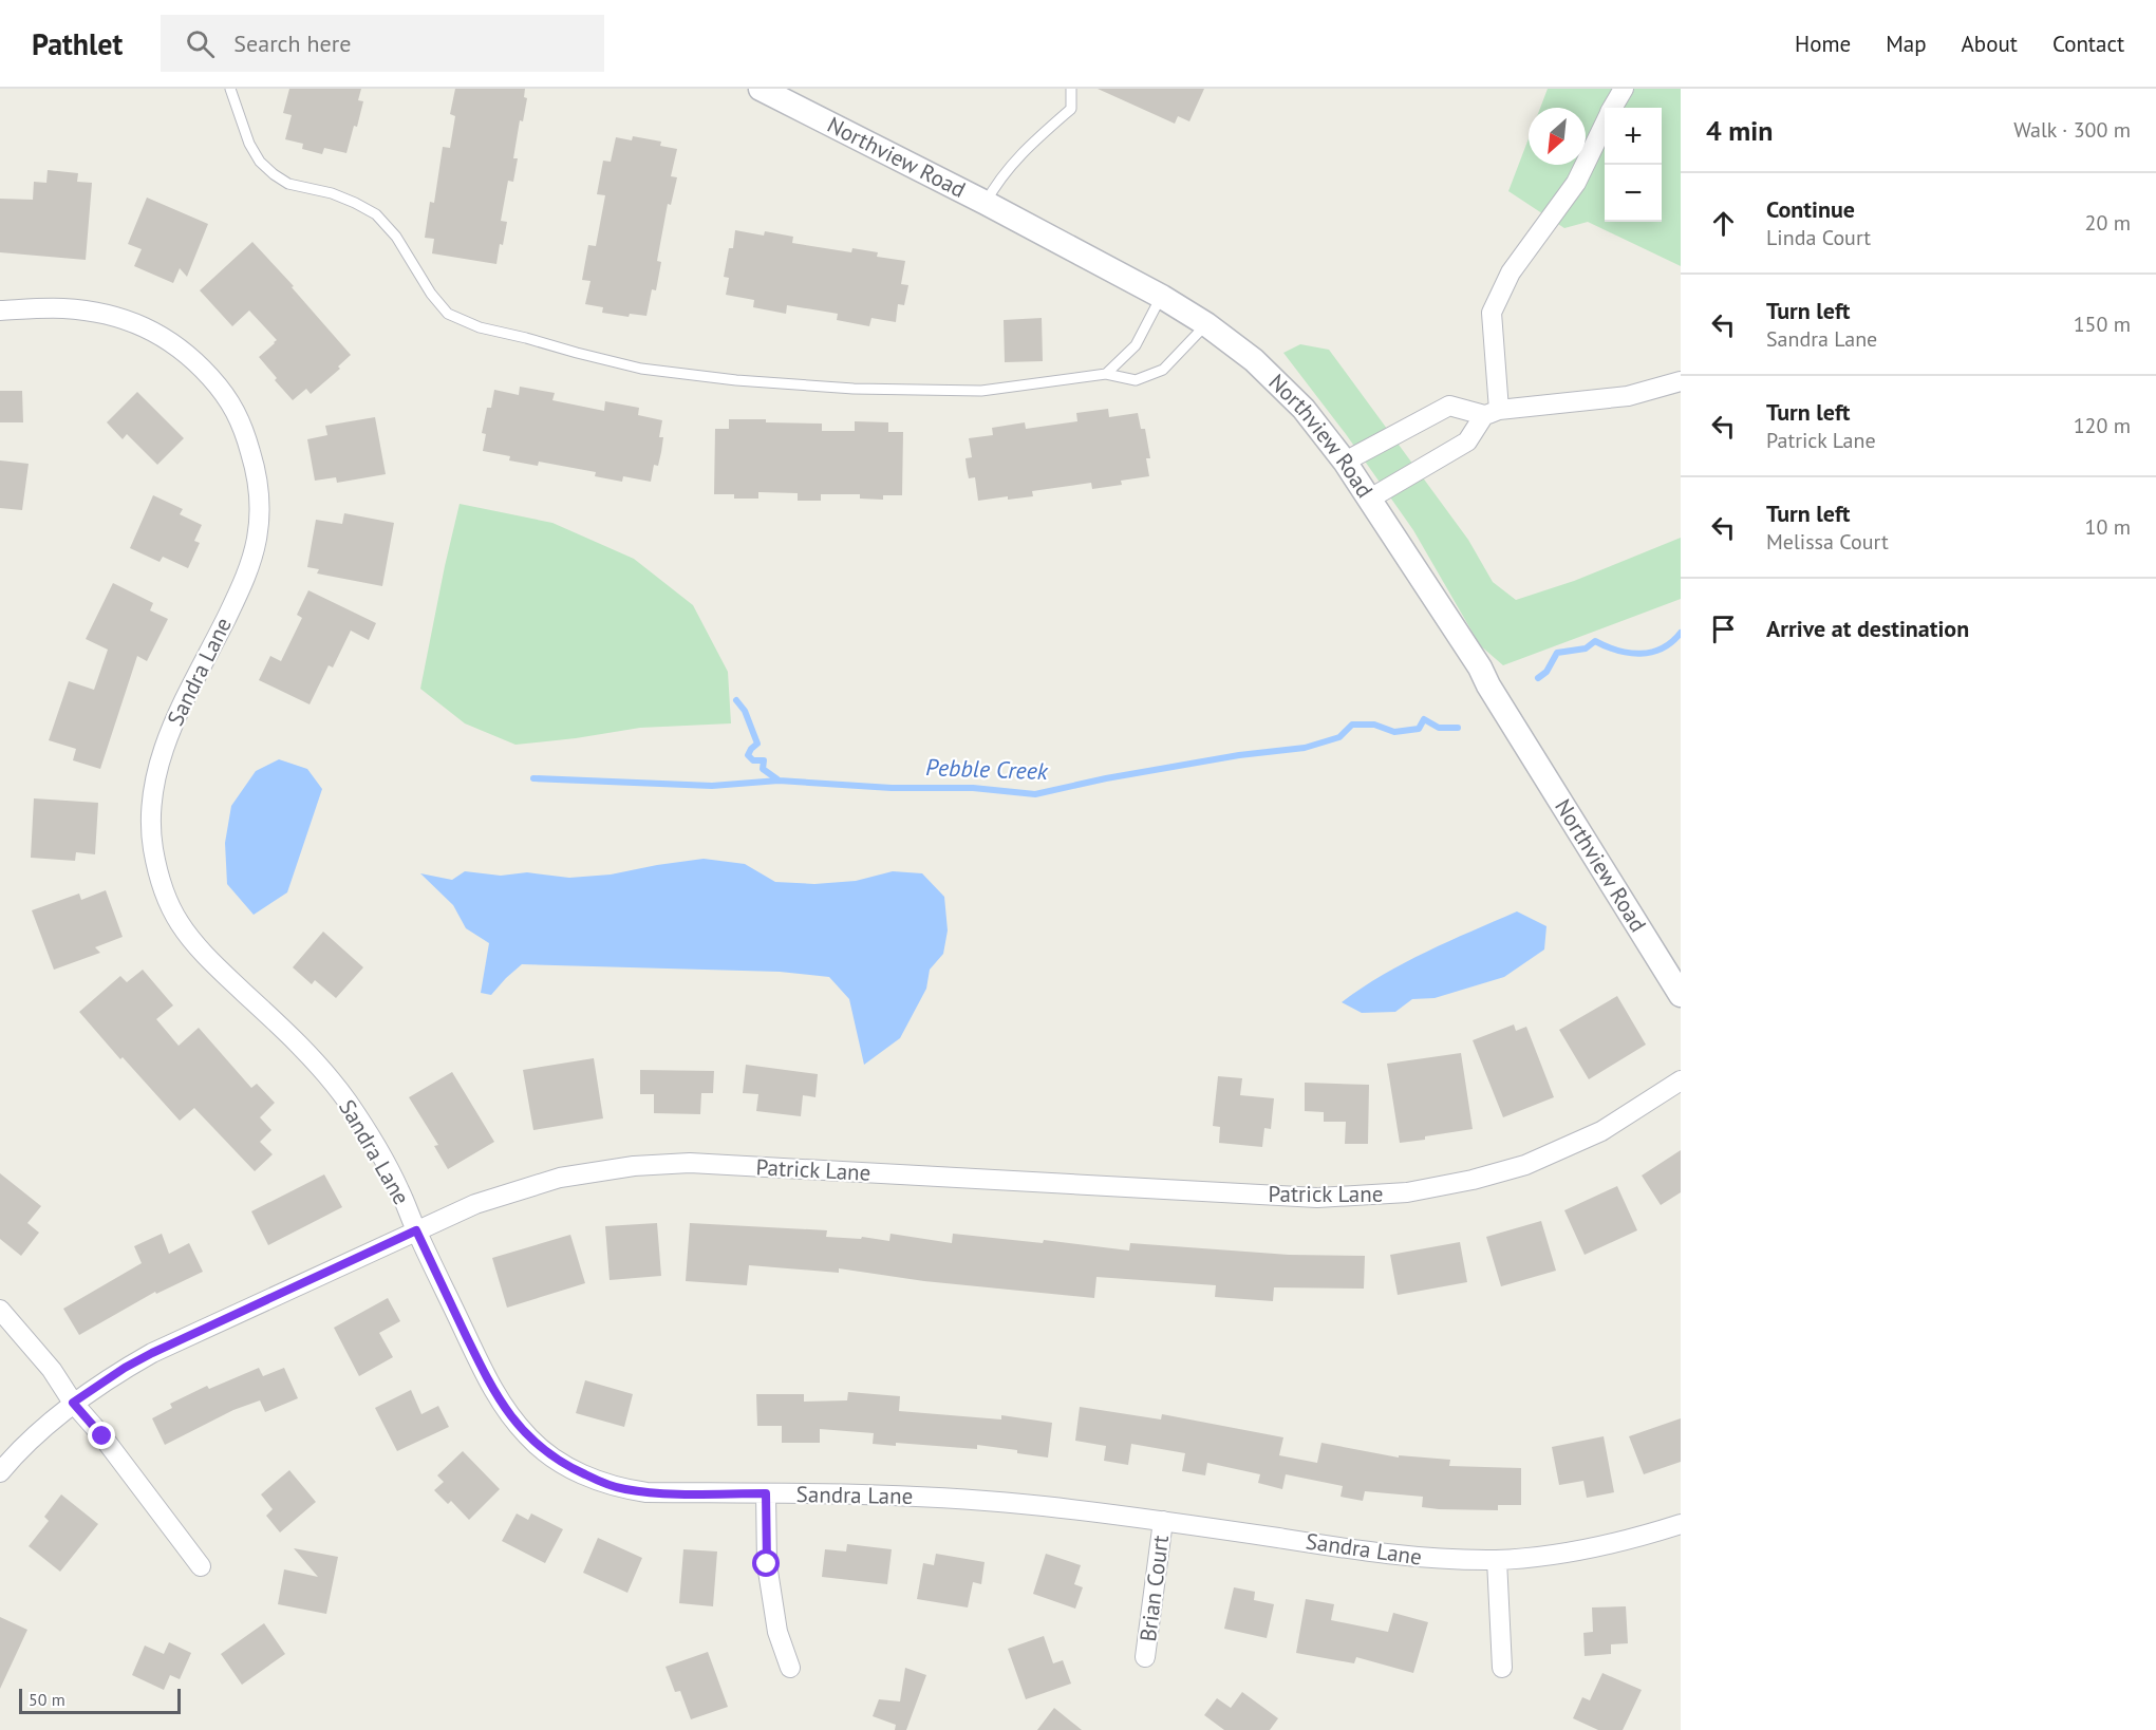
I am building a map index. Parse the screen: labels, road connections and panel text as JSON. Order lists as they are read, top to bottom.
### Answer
{
  "streets": {
    "street": [
      "Northview Road",
      "Sandra Lane",
      "Patrick Lane",
      "Brian Court"
    ]
  },
  "crossings": [
    ["Sandra Lane", "Patrick Lane"],
    ["Sandra Lane", "Brian Court"]
  ],
  "water": ["Pebble Creek"],
  "scale_bar": "50 m",
  "north": "bottom left",
  "page": {
    "header": "Pathlet",
    "search": "Search here",
    "nav": [
      "Home",
      "Map",
      "About",
      "Contact"
    ],
    "heading": ["4 min", "Walk · 300 m"],
    "map_buttons": ["+", "−"],
    "list": [
      ["Continue", "Linda Court", "20 m"],
      ["Turn left", "Sandra Lane", "150 m"],
      ["Turn left", "Patrick Lane", "120 m"],
      ["Turn left", "Melissa Court", "10 m"],
      "Arrive at destination"
    ],
    "scale": "50 m"
  }
}
